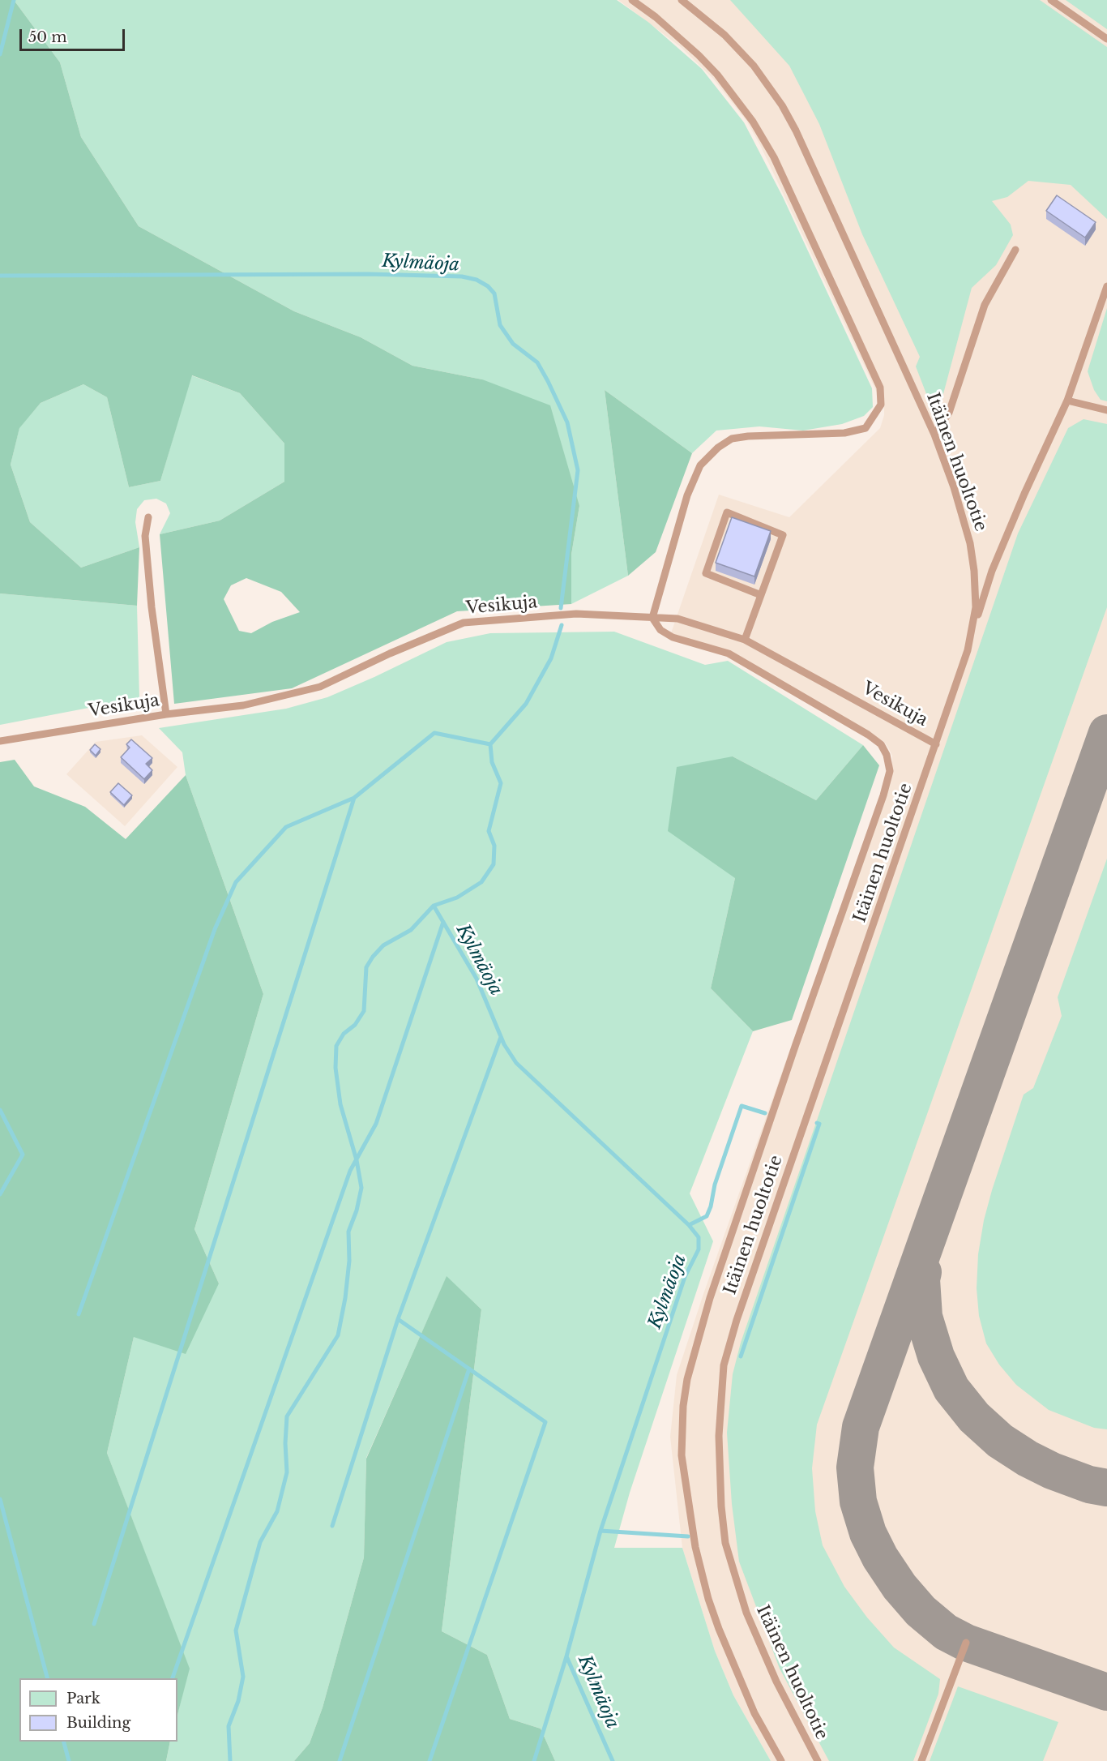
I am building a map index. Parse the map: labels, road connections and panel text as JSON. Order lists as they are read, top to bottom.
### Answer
{
  "streets": {
    "lane": ["Itäinen huoltotie", "Vesikuja"]
  },
  "crossings": [
    ["Itäinen huoltotie", "Vesikuja"]
  ],
  "water": ["Kylmäoja"],
  "legend": ["Park", "Building"],
  "scale_bar": "50 m"
}
